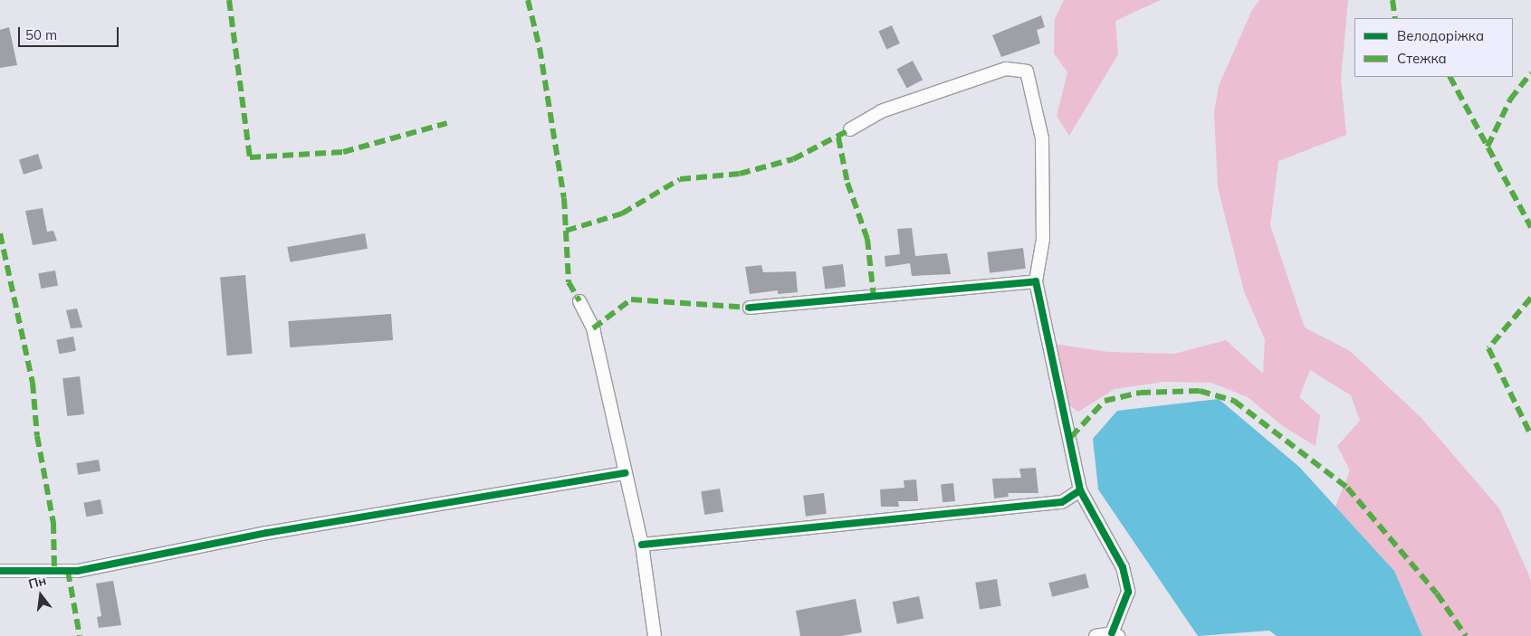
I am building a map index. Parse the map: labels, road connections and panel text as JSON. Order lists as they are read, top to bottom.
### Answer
{
  "legend": ["Велодоріжка", "Стежка"],
  "scale_bar": "50 m",
  "north": "top"
}
